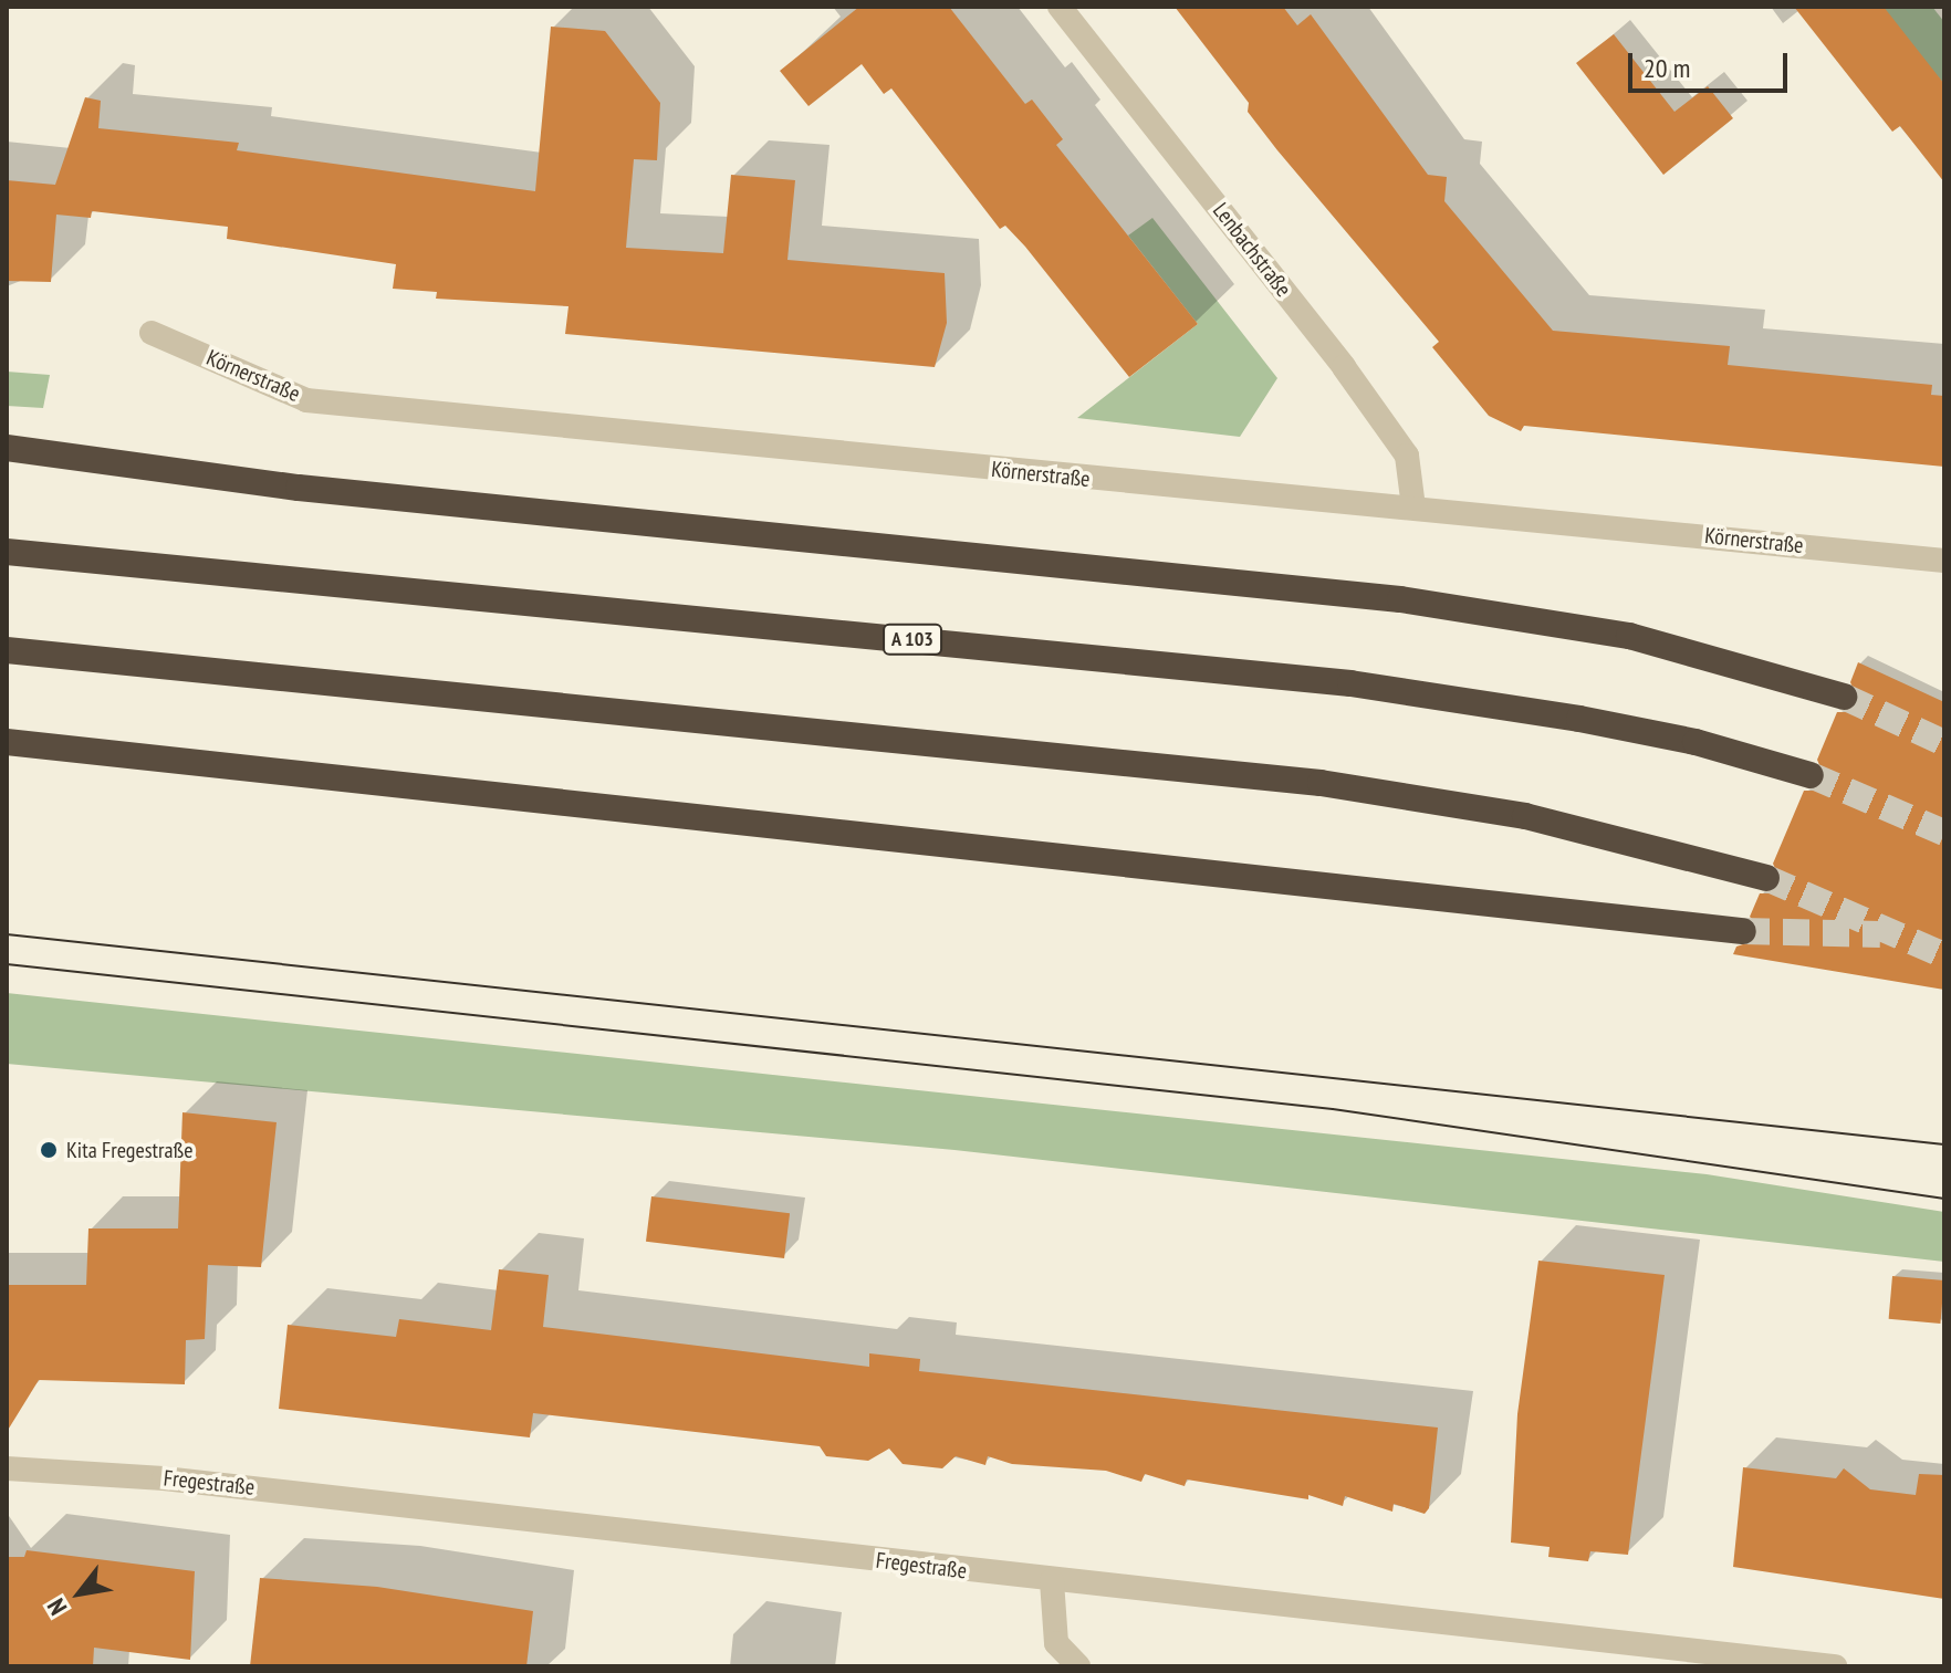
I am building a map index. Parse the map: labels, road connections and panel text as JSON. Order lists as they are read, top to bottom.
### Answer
{
  "streets": {
    "highway": ["A 103"],
    "street": ["Lenbachstraße", "Körnerstraße", "Fregestraße"]
  },
  "crossings": [
    ["Lenbachstraße", "Körnerstraße"]
  ],
  "places": ["Kita Fregestraße"],
  "scale_bar": "20 m",
  "north": "bottom left"
}
